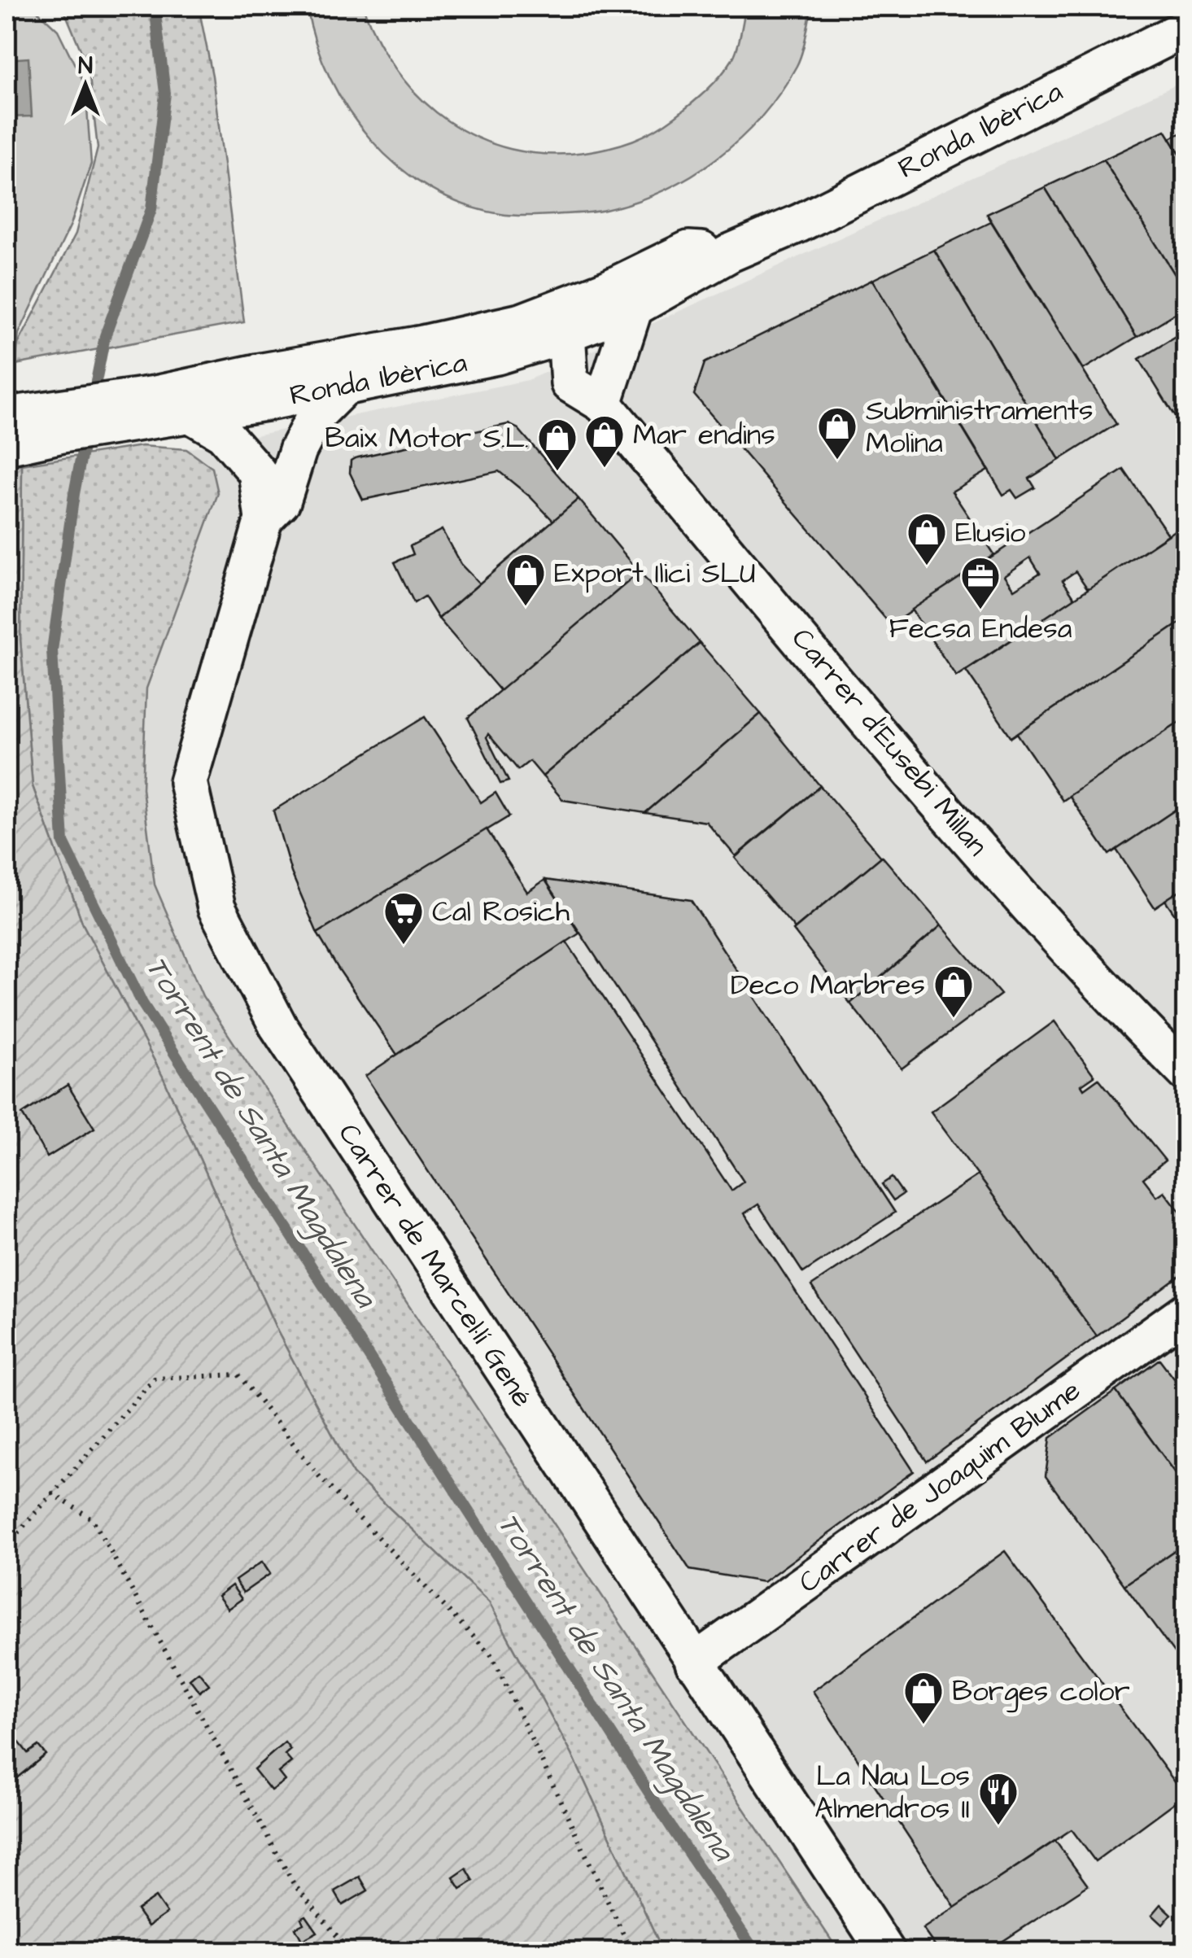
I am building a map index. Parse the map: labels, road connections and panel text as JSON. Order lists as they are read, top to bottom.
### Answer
{
  "streets": {
    "street": [
      "Ronda Ibèrica",
      "Carrer d'Eusebi Millan",
      "Carrer de Marcel·lí Gené",
      "Carrer de Joaquim Blume"
    ]
  },
  "crossings": [
    ["Ronda Ibèrica", "Carrer d'Eusebi Millan"],
    ["Carrer de Marcel·lí Gené", "Carrer de Joaquim Blume"]
  ],
  "water": ["Torrent de Santa Magdalena"],
  "places": {
    "shop": [
      "Subministraments Molina",
      "Mar endins",
      "Baix Motor S.L.",
      "Elusio",
      "Export Ilici SLU",
      "Deco Marbres",
      "Borges color"
    ],
    "office": ["Fecsa Endesa"],
    "supermarket": ["Cal Rosich"],
    "restaurant": ["La Nau Los Almendros II"]
  },
  "north": "top"
}
